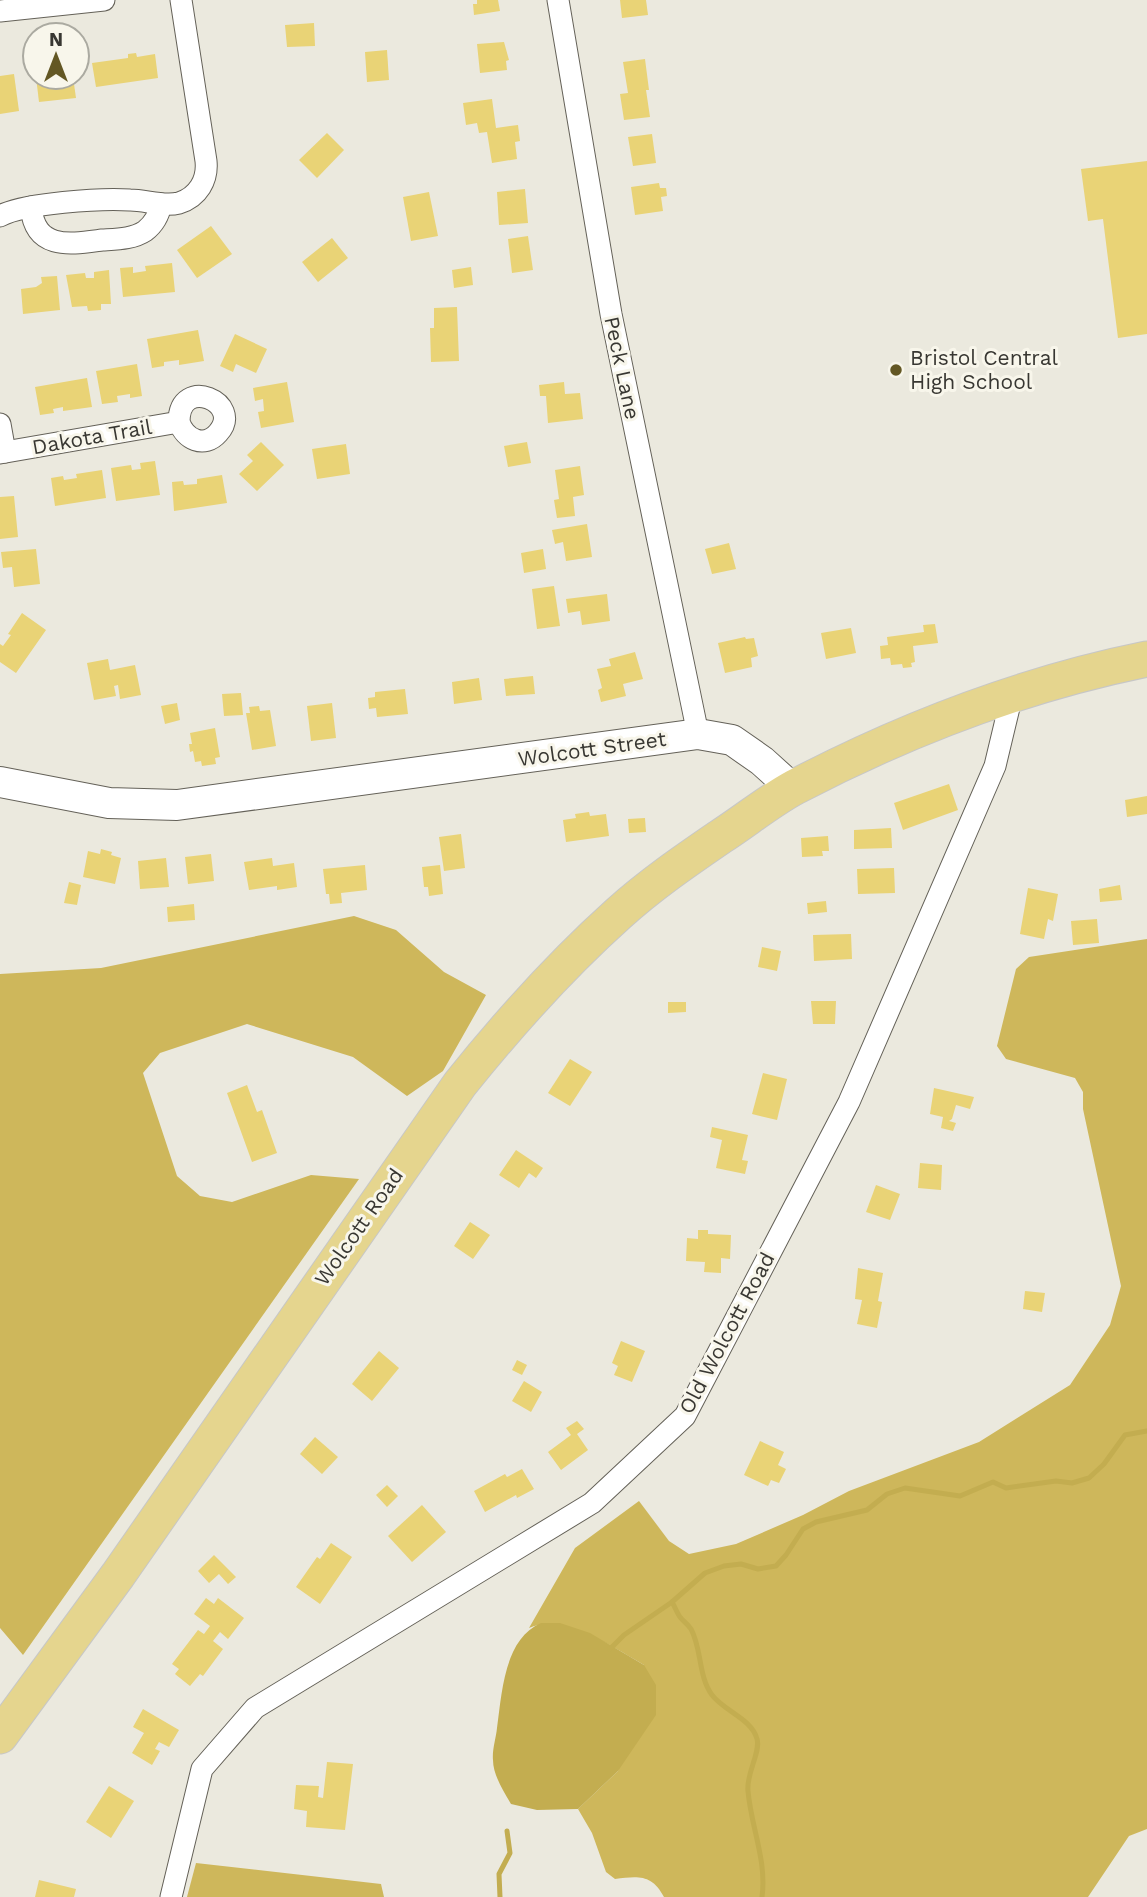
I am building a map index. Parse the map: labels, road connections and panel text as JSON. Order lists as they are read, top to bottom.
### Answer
{
  "streets": {
    "main road": ["Wolcott Street", "Wolcott Road"],
    "street": ["Peck Lane", "Dakota Trail", "Old Wolcott Road"]
  },
  "crossings": [
    ["Peck Lane", "Wolcott Street"],
    ["Wolcott Street", "Wolcott Road"]
  ],
  "places": ["Bristol Central High School"],
  "north": "top"
}
